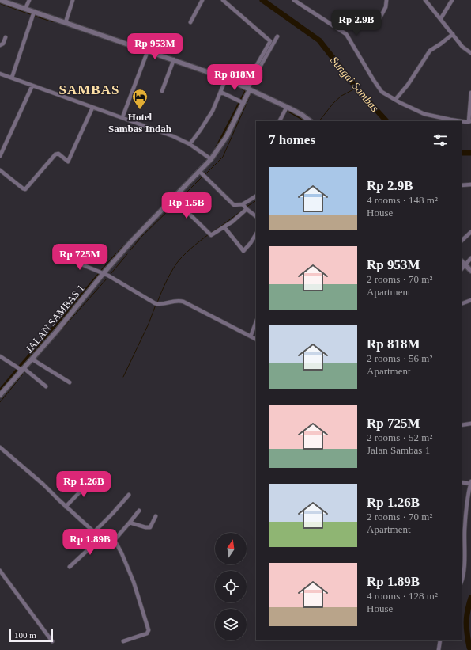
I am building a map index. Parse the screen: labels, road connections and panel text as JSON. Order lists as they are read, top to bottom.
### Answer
{
  "streets": {
    "street": ["JALAN SAMBAS 1"]
  },
  "districts": ["SAMBAS"],
  "water": ["Sungai Sambas"],
  "places": {
    "hotel": ["Hotel Sambas Indah"]
  },
  "scale_bar": "100 m",
  "north": "top",
  "page": {
    "price": [
      "Rp 2.9B",
      "Rp 953M",
      "Rp 818M",
      "Rp 1.5B",
      "Rp 725M",
      "Rp 1.26B",
      "Rp 1.89B"
    ],
    "heading": "7 homes",
    "list": [
      {
        "name": "Rp 2.9B",
        "note": "4 rooms · 148 m² · House"
      },
      {
        "name": "Rp 953M",
        "note": "2 rooms · 70 m² · Apartment"
      },
      {
        "name": "Rp 818M",
        "note": "2 rooms · 56 m² · Apartment"
      },
      {
        "name": "Rp 725M",
        "note": "2 rooms · 52 m² · Jalan Sambas 1"
      },
      {
        "name": "Rp 1.26B",
        "note": "2 rooms · 70 m² · Apartment"
      },
      {
        "name": "Rp 1.89B",
        "note": "4 rooms · 128 m² · House"
      }
    ],
    "scale": "100 m"
  }
}
